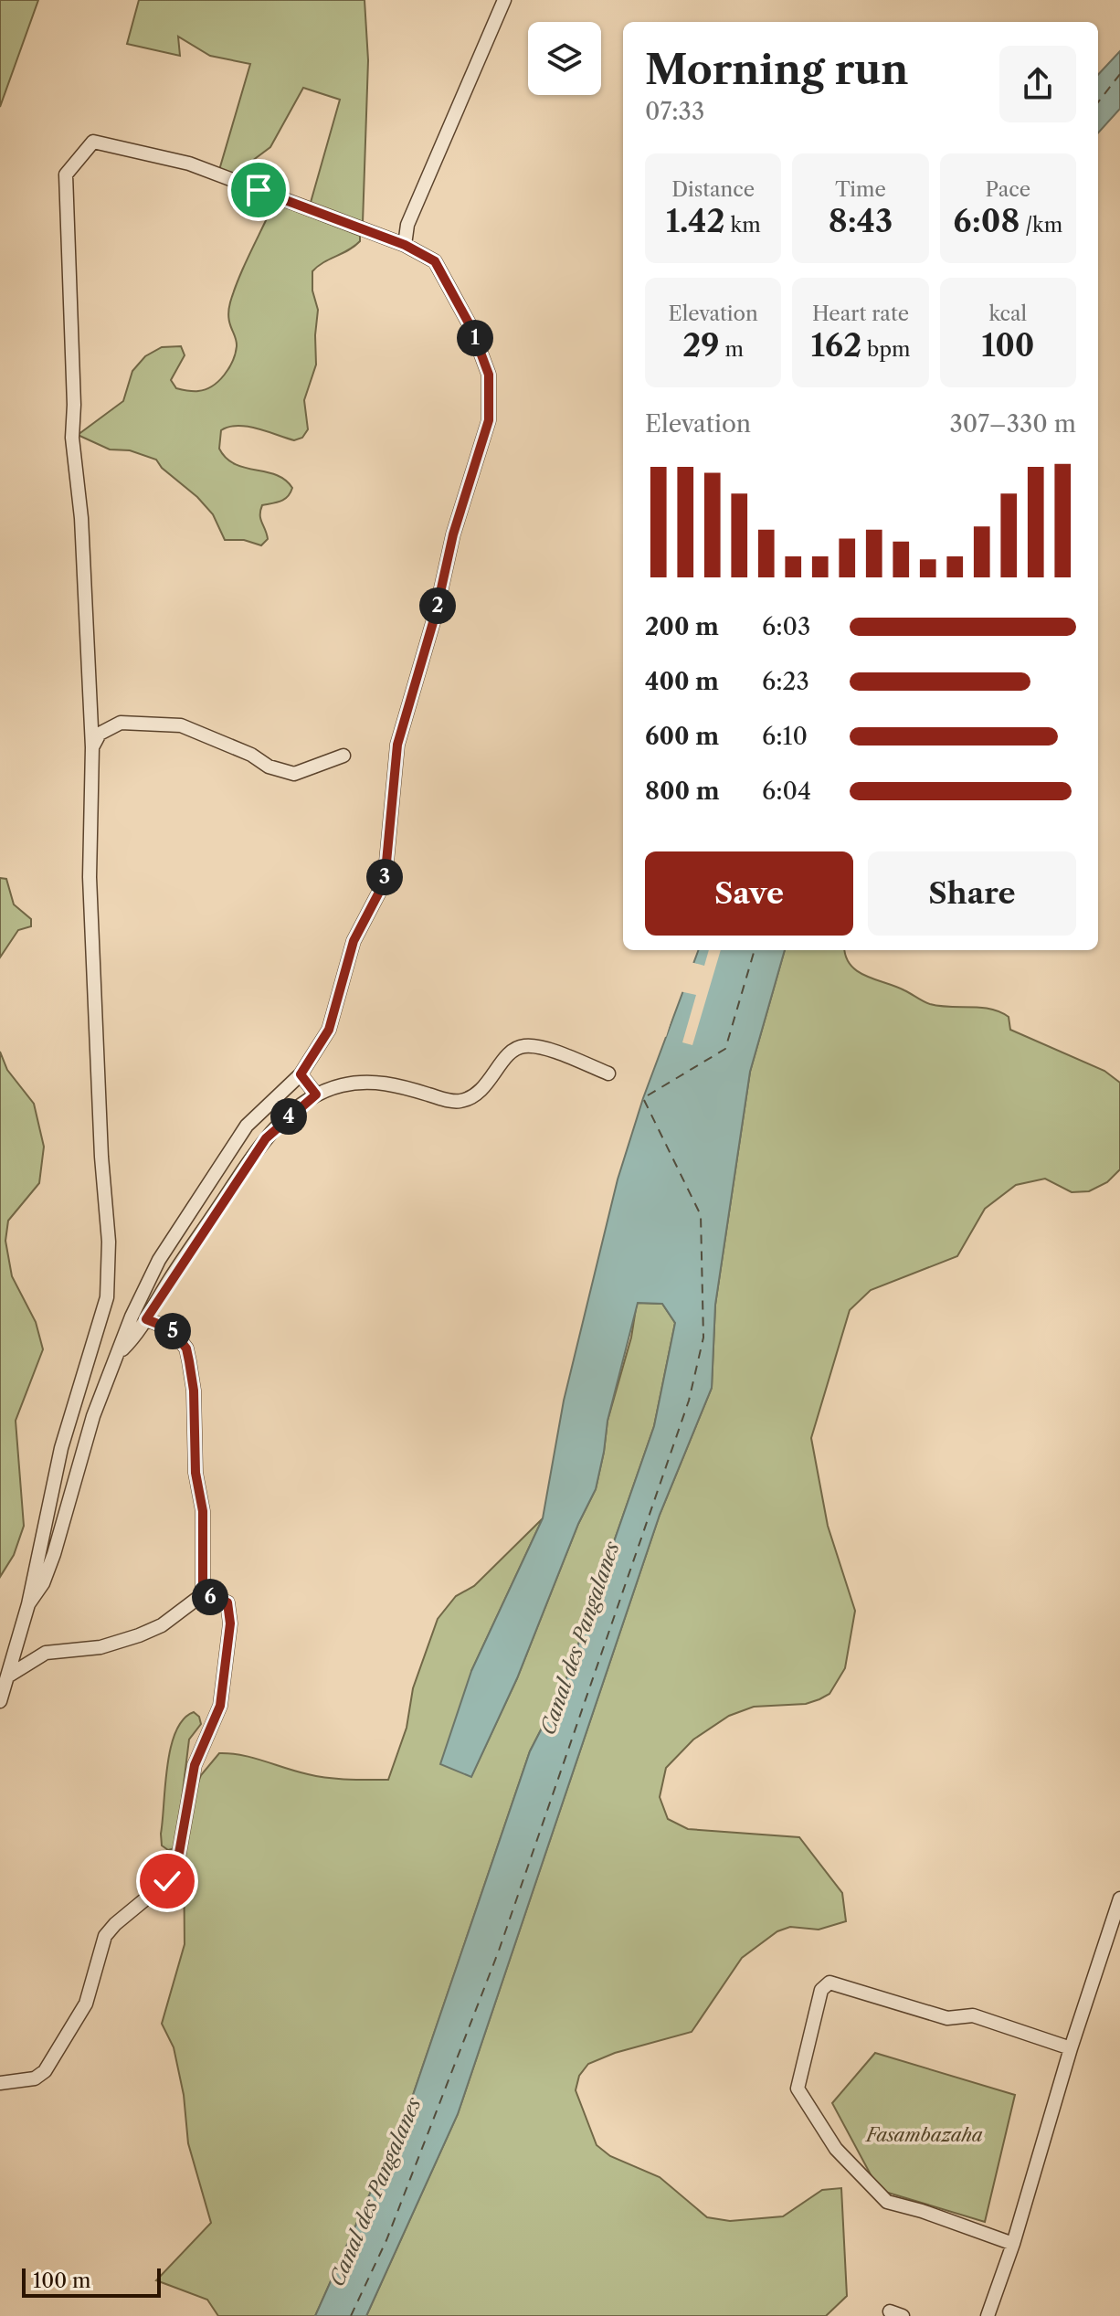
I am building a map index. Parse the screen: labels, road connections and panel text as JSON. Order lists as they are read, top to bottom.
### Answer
{
  "water": ["Canal des Pangalanes"],
  "parks": ["Fasambazaha"],
  "scale_bar": "100 m",
  "page": {
    "heading": ["Morning run", "07:33"],
    "stats": [
      ["Distance", "1.42 km"],
      ["Time", "8:43"],
      ["Pace", "6:08 /km"],
      ["Elevation", "29 m"],
      ["Heart rate", "162 bpm"],
      ["kcal", "100"]
    ],
    "pins": [
      "1",
      "2",
      "3",
      "4",
      "5",
      "6"
    ],
    "chart": ["Elevation", "307–330 m"],
    "list": [
      {
        "name": "200 m",
        "note": "6:03"
      },
      {
        "name": "400 m",
        "note": "6:23"
      },
      {
        "name": "600 m",
        "note": "6:10"
      },
      {
        "name": "800 m",
        "note": "6:04"
      }
    ],
    "buttons": ["Save", "Share"],
    "scale": "100 m"
  }
}
